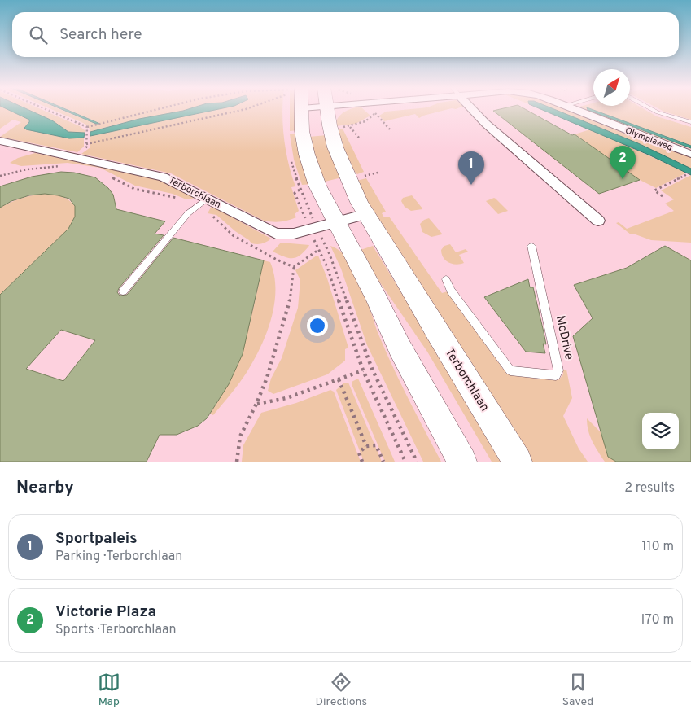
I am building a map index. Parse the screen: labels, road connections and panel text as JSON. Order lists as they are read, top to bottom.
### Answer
{
  "streets": {
    "main road": ["Terborchlaan"],
    "street": ["Olympiaweg"],
    "lane": ["McDrive"]
  },
  "north": "top right",
  "page": {
    "search": "Search here",
    "pins": ["2", "1"],
    "heading": ["Nearby", "2 results"],
    "list": [
      {
        "mark": "1",
        "name": "Sportpaleis",
        "note": "Parking · Terborchlaan",
        "value": "110 m"
      },
      {
        "mark": "2",
        "name": "Victorie Plaza",
        "note": "Sports · Terborchlaan",
        "value": "170 m"
      }
    ],
    "nav": ["Map", "Directions", "Saved"]
  }
}
